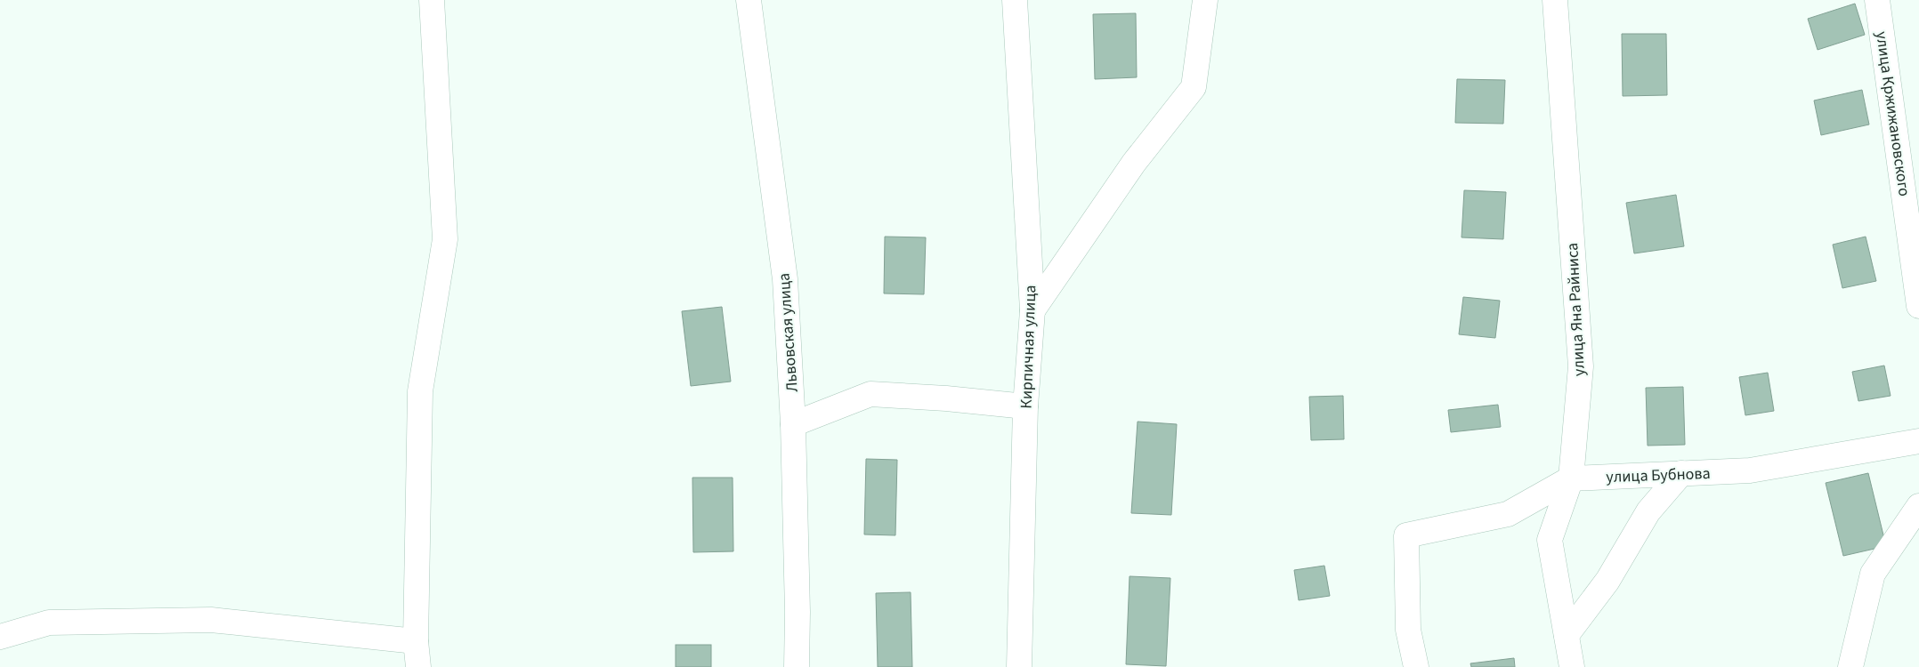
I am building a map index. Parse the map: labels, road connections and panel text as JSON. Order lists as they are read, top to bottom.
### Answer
{
  "streets": {
    "street": [
      "улица Кржижановского",
      "улица Яна Райниса",
      "Львовская улица",
      "Кирпичная улица",
      "улица Бубнова"
    ]
  },
  "crossings": [
    ["улица Яна Райниса", "улица Бубнова"]
  ]
}
